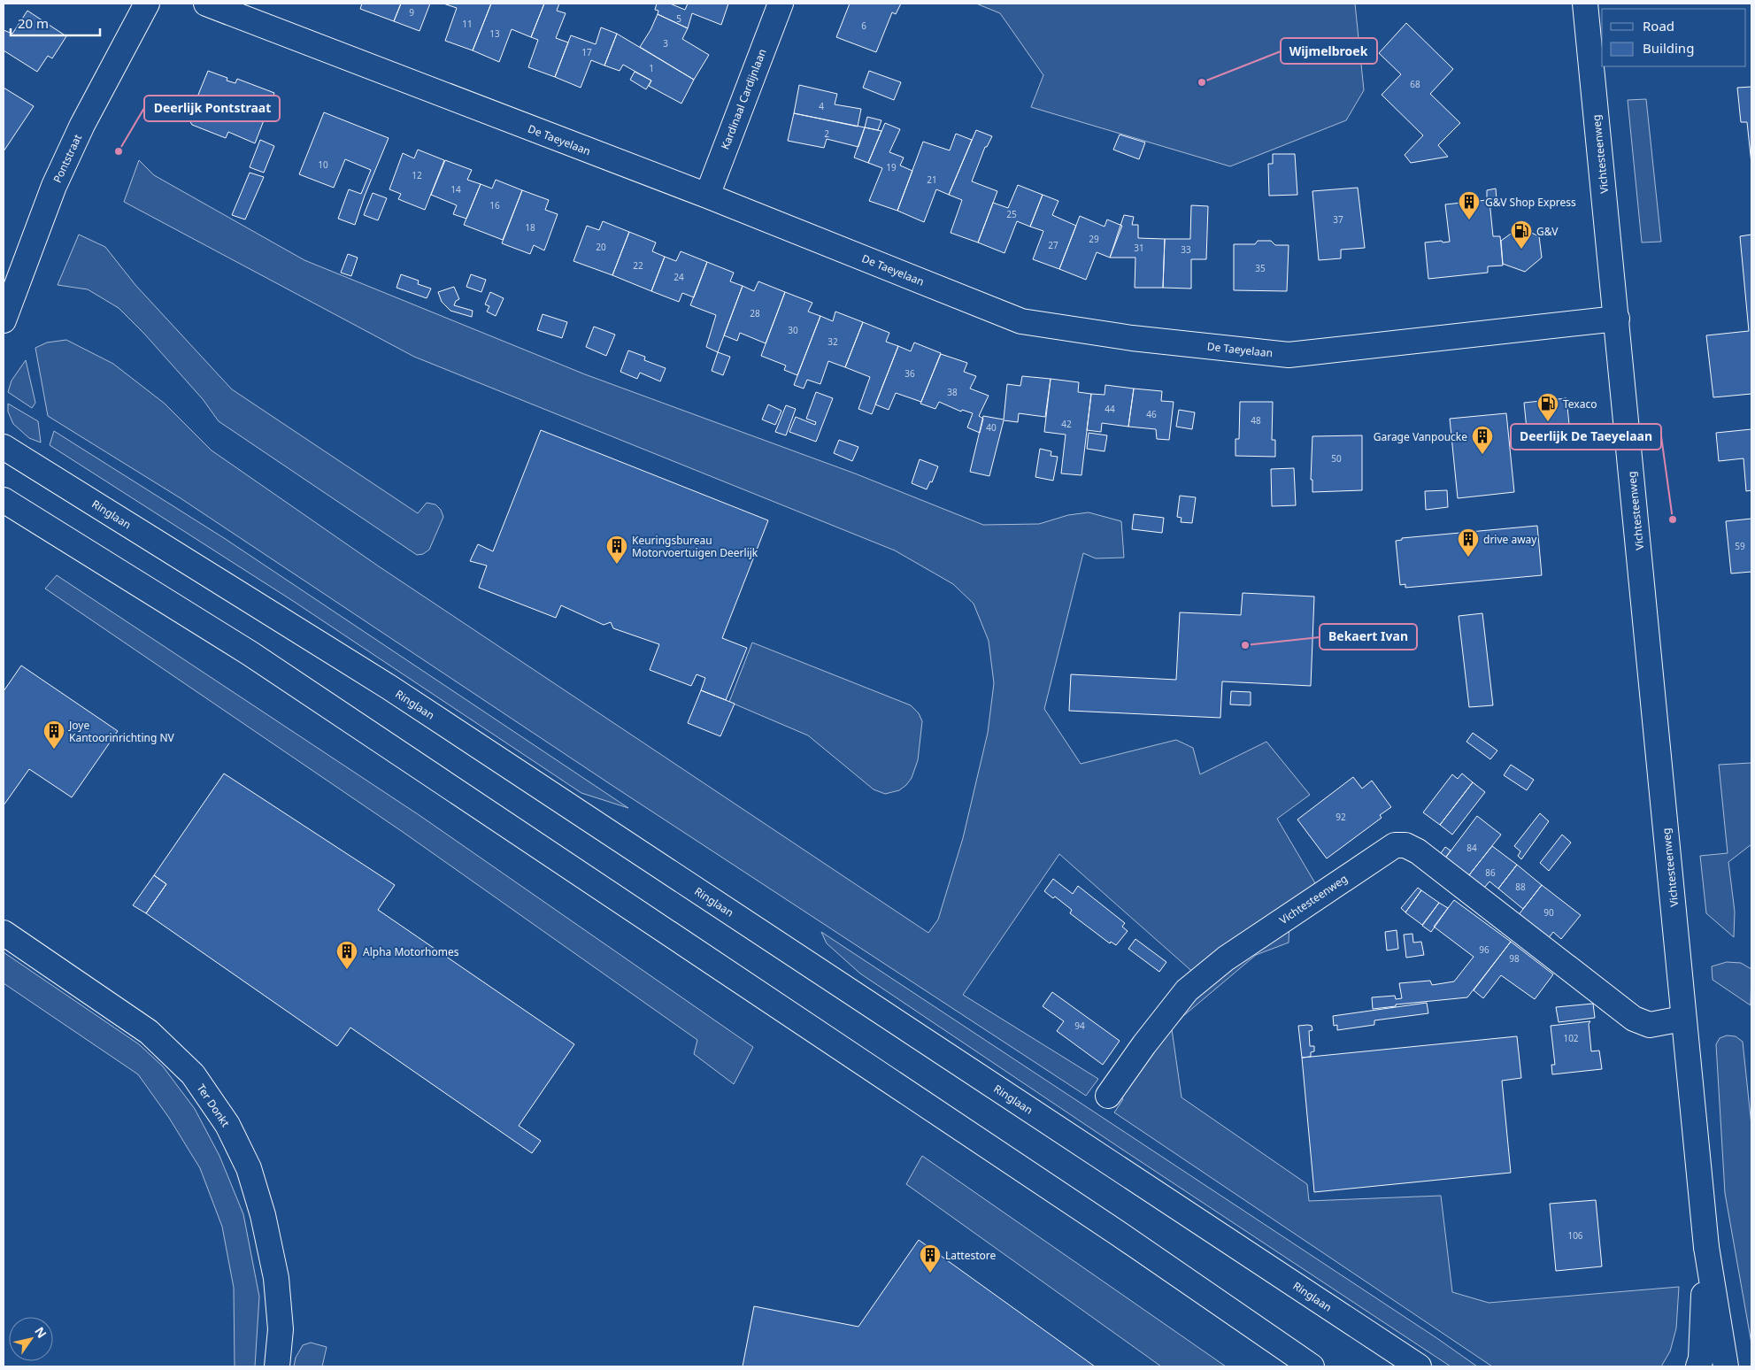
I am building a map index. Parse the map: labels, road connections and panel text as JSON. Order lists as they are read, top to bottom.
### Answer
{
  "streets": {
    "street": [
      "Kardinaal Cardijnlaan",
      "De Taeyelaan",
      "Vichtesteenweg",
      "Pontstraat",
      "Ringlaan",
      "Ter Donkt"
    ]
  },
  "crossings": [
    ["Kardinaal Cardijnlaan", "De Taeyelaan"],
    ["De Taeyelaan", "Vichtesteenweg"]
  ],
  "places": {
    "other": [
      "Wijmelbroek",
      "Deerlijk Pontstraat",
      "Deerlijk De Taeyelaan",
      "Bekaert Ivan"
    ],
    "building": [
      "G&V Shop Express",
      "Garage Vanpoucke",
      "drive away",
      "Keuringsbureau Motorvoertuigen Deerlijk",
      "Joye Kantoorinrichting NV",
      "Alpha Motorhomes",
      "Lattestore"
    ],
    "fuel station": ["G&V", "Texaco"]
  },
  "house_numbers": [
    "9",
    "5",
    "11",
    "6",
    "13",
    "3",
    "17",
    "1",
    "68",
    "4",
    "2",
    "10",
    "19",
    "12",
    "21",
    "14",
    "16",
    "25",
    "37",
    "18",
    "29",
    "27",
    "20",
    "31",
    "33",
    "22",
    "35",
    "24",
    "28",
    "30",
    "32",
    "36",
    "38",
    "44",
    "46",
    "48",
    "42",
    "40",
    "50",
    "59",
    "92",
    "84",
    "86",
    "88",
    "90",
    "96",
    "98",
    "94",
    "102",
    "106"
  ],
  "legend": ["Road", "Building"],
  "scale_bar": "20 m",
  "north": "top right"
}
